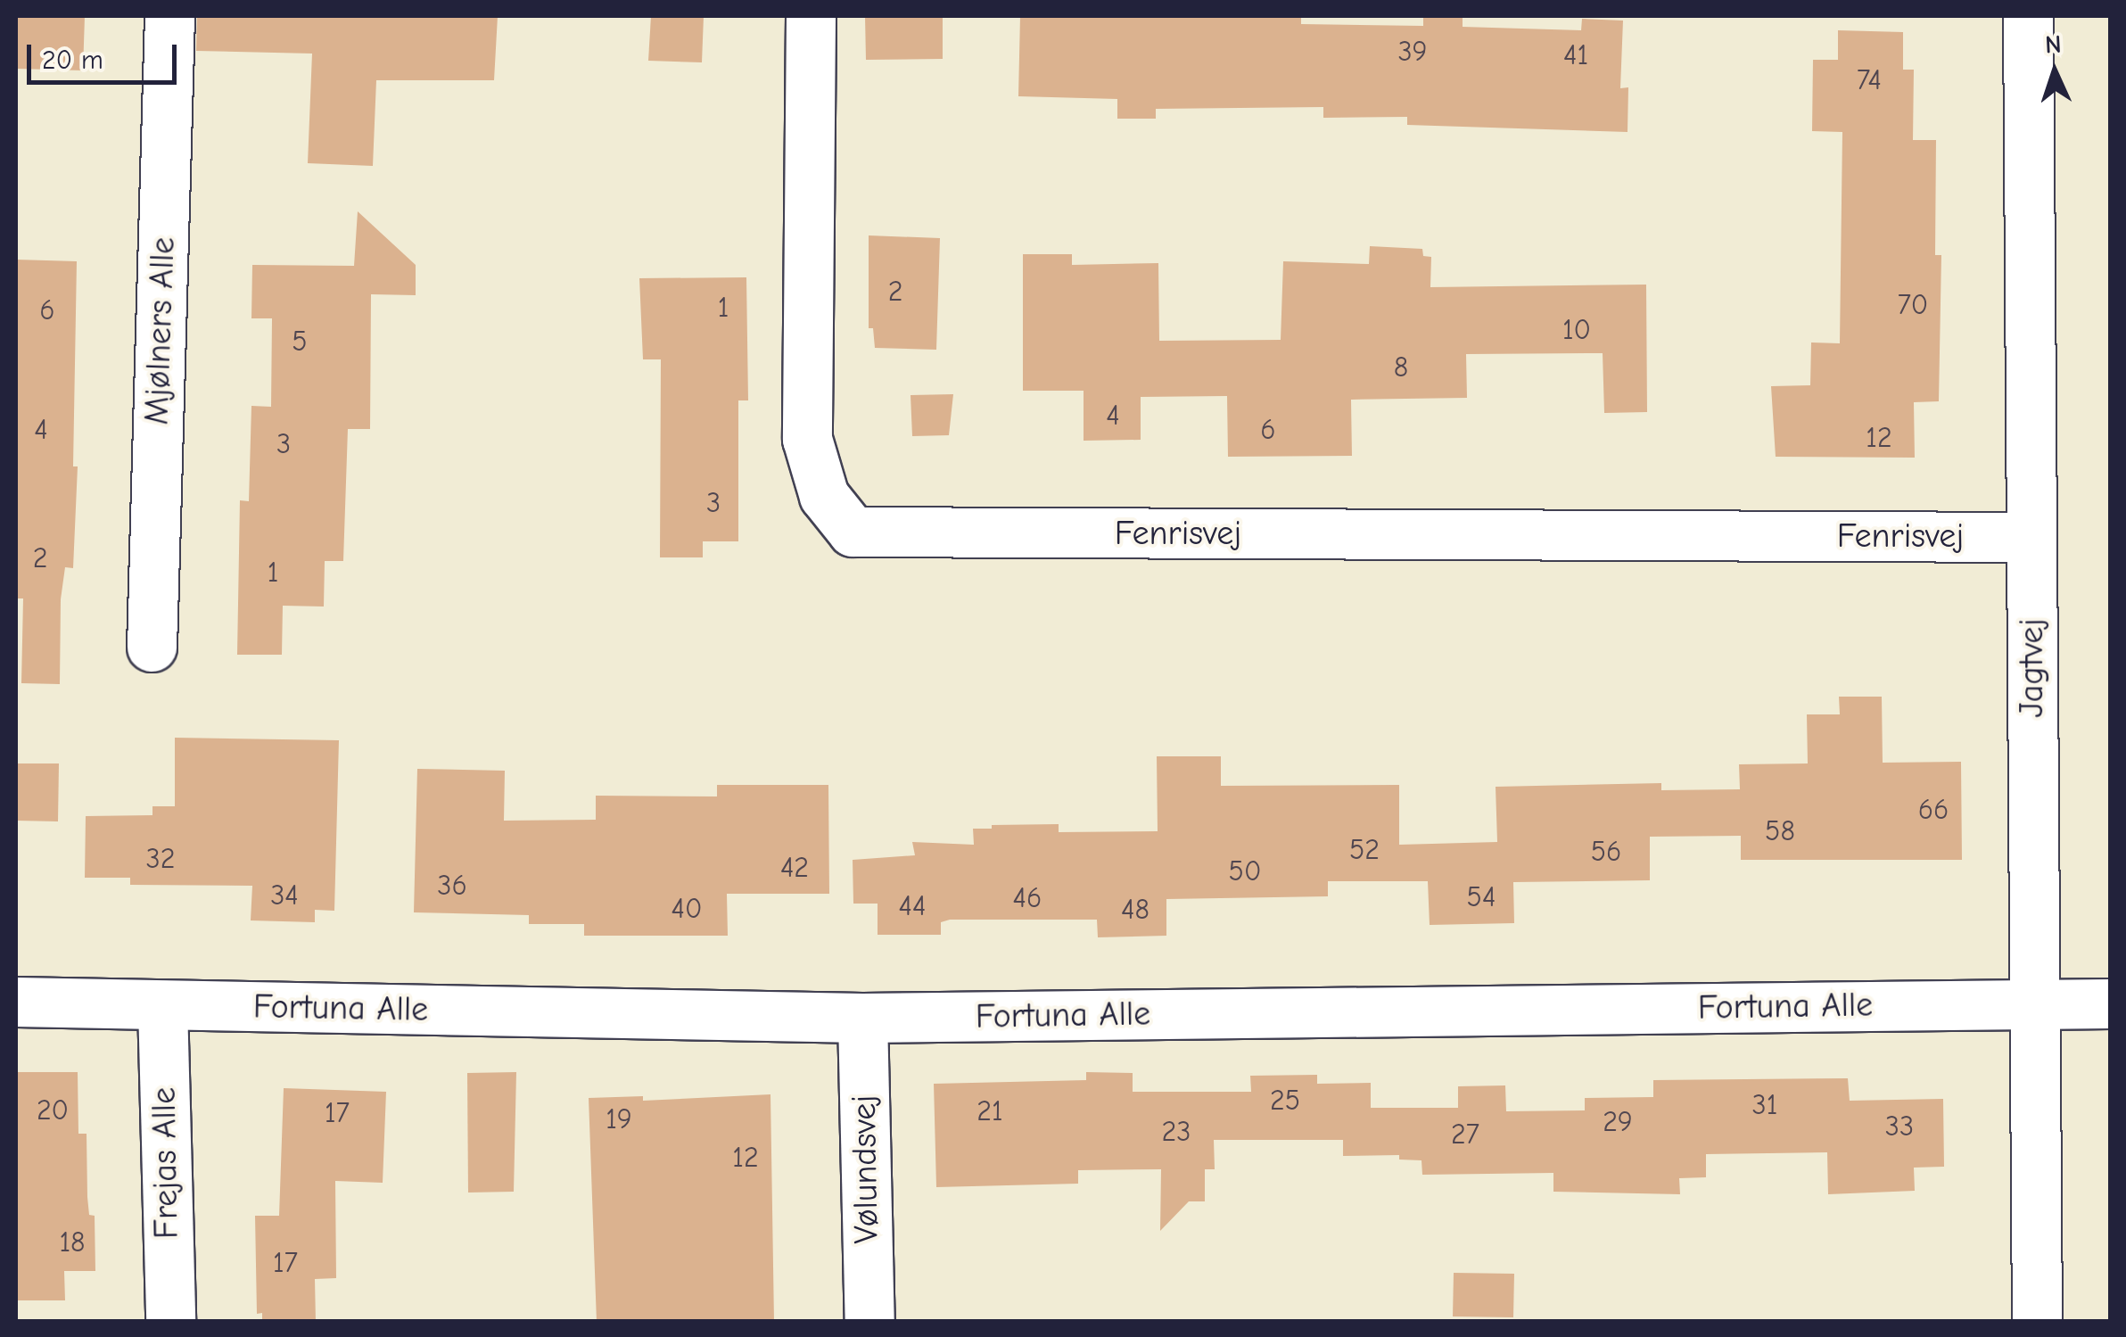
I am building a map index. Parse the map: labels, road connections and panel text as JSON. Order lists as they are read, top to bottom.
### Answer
{
  "streets": {
    "street": [
      "Mjølners Alle",
      "Fenrisvej",
      "Jagtvej",
      "Fortuna Alle",
      "Frejas Alle",
      "Vølundsvej"
    ]
  },
  "crossings": [
    ["Fenrisvej", "Jagtvej"],
    ["Jagtvej", "Fortuna Alle"],
    ["Fortuna Alle", "Frejas Alle"],
    ["Fortuna Alle", "Vølundsvej"]
  ],
  "house_numbers": [
    "39",
    "41",
    "74",
    "2",
    "70",
    "1",
    "6",
    "10",
    "5",
    "8",
    "4",
    "4",
    "6",
    "12",
    "3",
    "3",
    "2",
    "1",
    "66",
    "58",
    "52",
    "56",
    "32",
    "42",
    "50",
    "36",
    "34",
    "54",
    "46",
    "44",
    "40",
    "48",
    "25",
    "31",
    "20",
    "21",
    "17",
    "19",
    "29",
    "33",
    "23",
    "27",
    "12",
    "18",
    "17"
  ],
  "scale_bar": "20 m",
  "north": "top"
}
